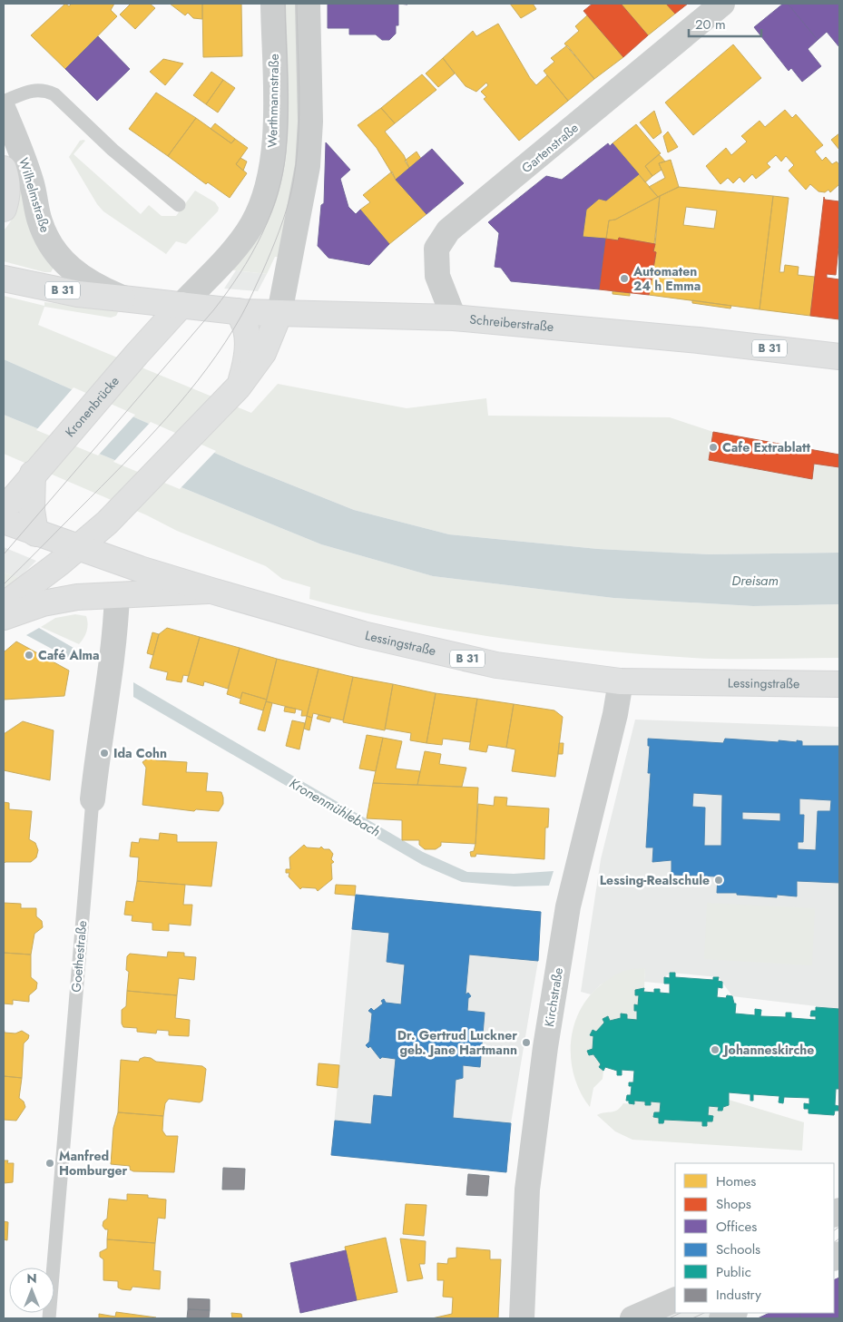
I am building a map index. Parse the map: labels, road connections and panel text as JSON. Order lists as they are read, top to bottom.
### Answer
{
  "streets": {
    "main road": [
      "B 31",
      "Schreiberstraße",
      "Kronenbrücke",
      "Lessingstraße"
    ],
    "street": [
      "Werthmannstraße",
      "Gartenstraße",
      "Wilhelmstraße",
      "Goethestraße",
      "Kirchstraße"
    ]
  },
  "crossings": [
    ["Werthmannstraße", "B 31"],
    ["Werthmannstraße", "Schreiberstraße"],
    ["Werthmannstraße", "Kronenbrücke"],
    ["Gartenstraße", "Schreiberstraße"],
    ["Wilhelmstraße", "B 31"],
    ["B 31", "Schreiberstraße"],
    ["B 31", "Kronenbrücke"],
    ["Schreiberstraße", "Kronenbrücke"],
    ["Lessingstraße", "Kirchstraße"]
  ],
  "water": ["Dreisam", "Kronenmühlebach"],
  "places": [
    "Automaten 24 h Emma",
    "Cafe Extrablatt",
    "Café Alma",
    "Ida Cohn",
    "Lessing-Realschule",
    "Dr. Gertrud Luckner geb. Jane Hartmann",
    "Johanneskirche",
    "Manfred Homburger"
  ],
  "legend": [
    "Homes",
    "Shops",
    "Offices",
    "Schools",
    "Public",
    "Industry"
  ],
  "scale_bar": "20 m",
  "north": "top"
}
